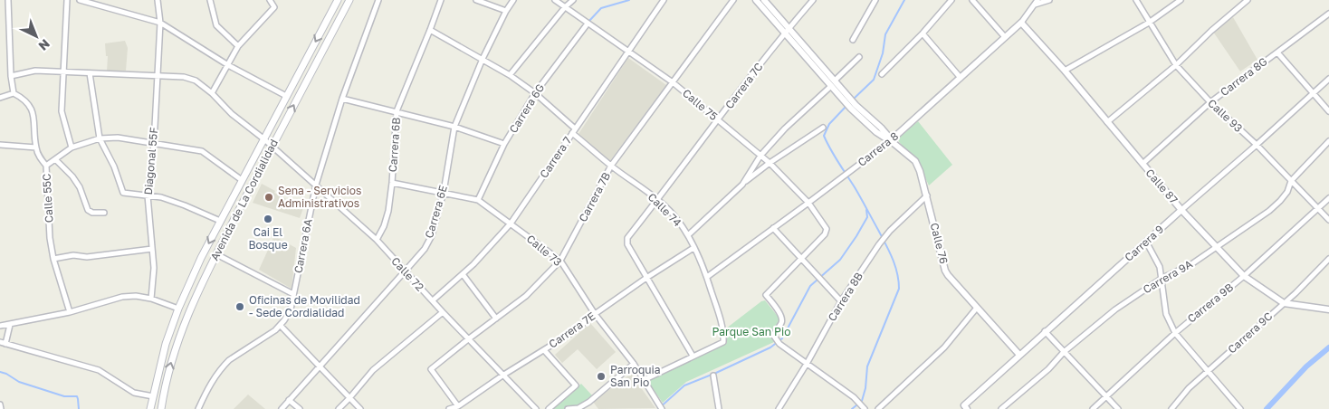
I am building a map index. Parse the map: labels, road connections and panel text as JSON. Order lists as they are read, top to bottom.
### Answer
{
  "streets": {
    "main road": ["Avenida de La Cordialidad"],
    "street": [
      "Carrera 8G",
      "Carrera 7C",
      "Calle 75",
      "Carrera 6G",
      "Calle 93",
      "Carrera 6B",
      "Carrera 8",
      "Carrera 7",
      "Diagonal 55F",
      "Calle 87",
      "Carrera 7B",
      "Calle 55C",
      "Calle 74",
      "Carrera 6E",
      "Calle 76",
      "Carrera 9",
      "Carrera 6A",
      "Calle 73",
      "Calle 72",
      "Carrera 9A",
      "Carrera 8B",
      "Carrera 9B",
      "Carrera 7E",
      "Carrera 9C"
    ]
  },
  "crossings": [
    ["Carrera 8G", "Calle 93"],
    ["Carrera 8G", "Calle 87"],
    ["Carrera 7C", "Calle 75"],
    ["Carrera 7C", "Calle 74"],
    ["Carrera 7C", "Calle 76"],
    ["Carrera 7C", "Carrera 7E"],
    ["Calle 75", "Carrera 6G"],
    ["Calle 75", "Carrera 8"],
    ["Calle 75", "Carrera 7"],
    ["Calle 75", "Carrera 7B"],
    ["Carrera 6G", "Calle 74"],
    ["Carrera 6G", "Calle 73"],
    ["Calle 93", "Carrera 9"],
    ["Calle 93", "Carrera 9A"],
    ["Calle 93", "Carrera 9B"],
    ["Carrera 6B", "Calle 74"],
    ["Carrera 6B", "Calle 73"],
    ["Carrera 6B", "Calle 72"],
    ["Carrera 8", "Calle 87"],
    ["Carrera 8", "Calle 74"],
    ["Carrera 8", "Calle 76"],
    ["Carrera 7", "Calle 74"],
    ["Carrera 7", "Calle 73"],
    ["Carrera 7", "Calle 72"],
    ["Diagonal 55F", "Calle 72"],
    ["Calle 87", "Carrera 9"],
    ["Calle 87", "Carrera 9A"],
    ["Calle 87", "Carrera 9B"],
    ["Calle 87", "Carrera 9C"],
    ["Carrera 7B", "Calle 74"],
    ["Carrera 7B", "Calle 73"],
    ["Carrera 7B", "Calle 72"],
    ["Carrera 7B", "Carrera 7E"],
    ["Avenida de La Cordialidad", "Calle 72"],
    ["Calle 74", "Carrera 6E"],
    ["Calle 74", "Carrera 7E"],
    ["Carrera 6E", "Calle 73"],
    ["Carrera 6E", "Calle 72"],
    ["Calle 76", "Carrera 9"],
    ["Calle 76", "Carrera 8B"],
    ["Carrera 6A", "Calle 72"],
    ["Calle 73", "Carrera 7E"],
    ["Calle 72", "Carrera 7E"]
  ],
  "parks": ["Parque San Pio"],
  "places": [
    "Sena - Servicios Administrativos",
    "Cai El Bosque",
    "Oficinas de Movilidad - Sede Cordialidad",
    "Parroquia San Pio"
  ],
  "north": "bottom right"
}
